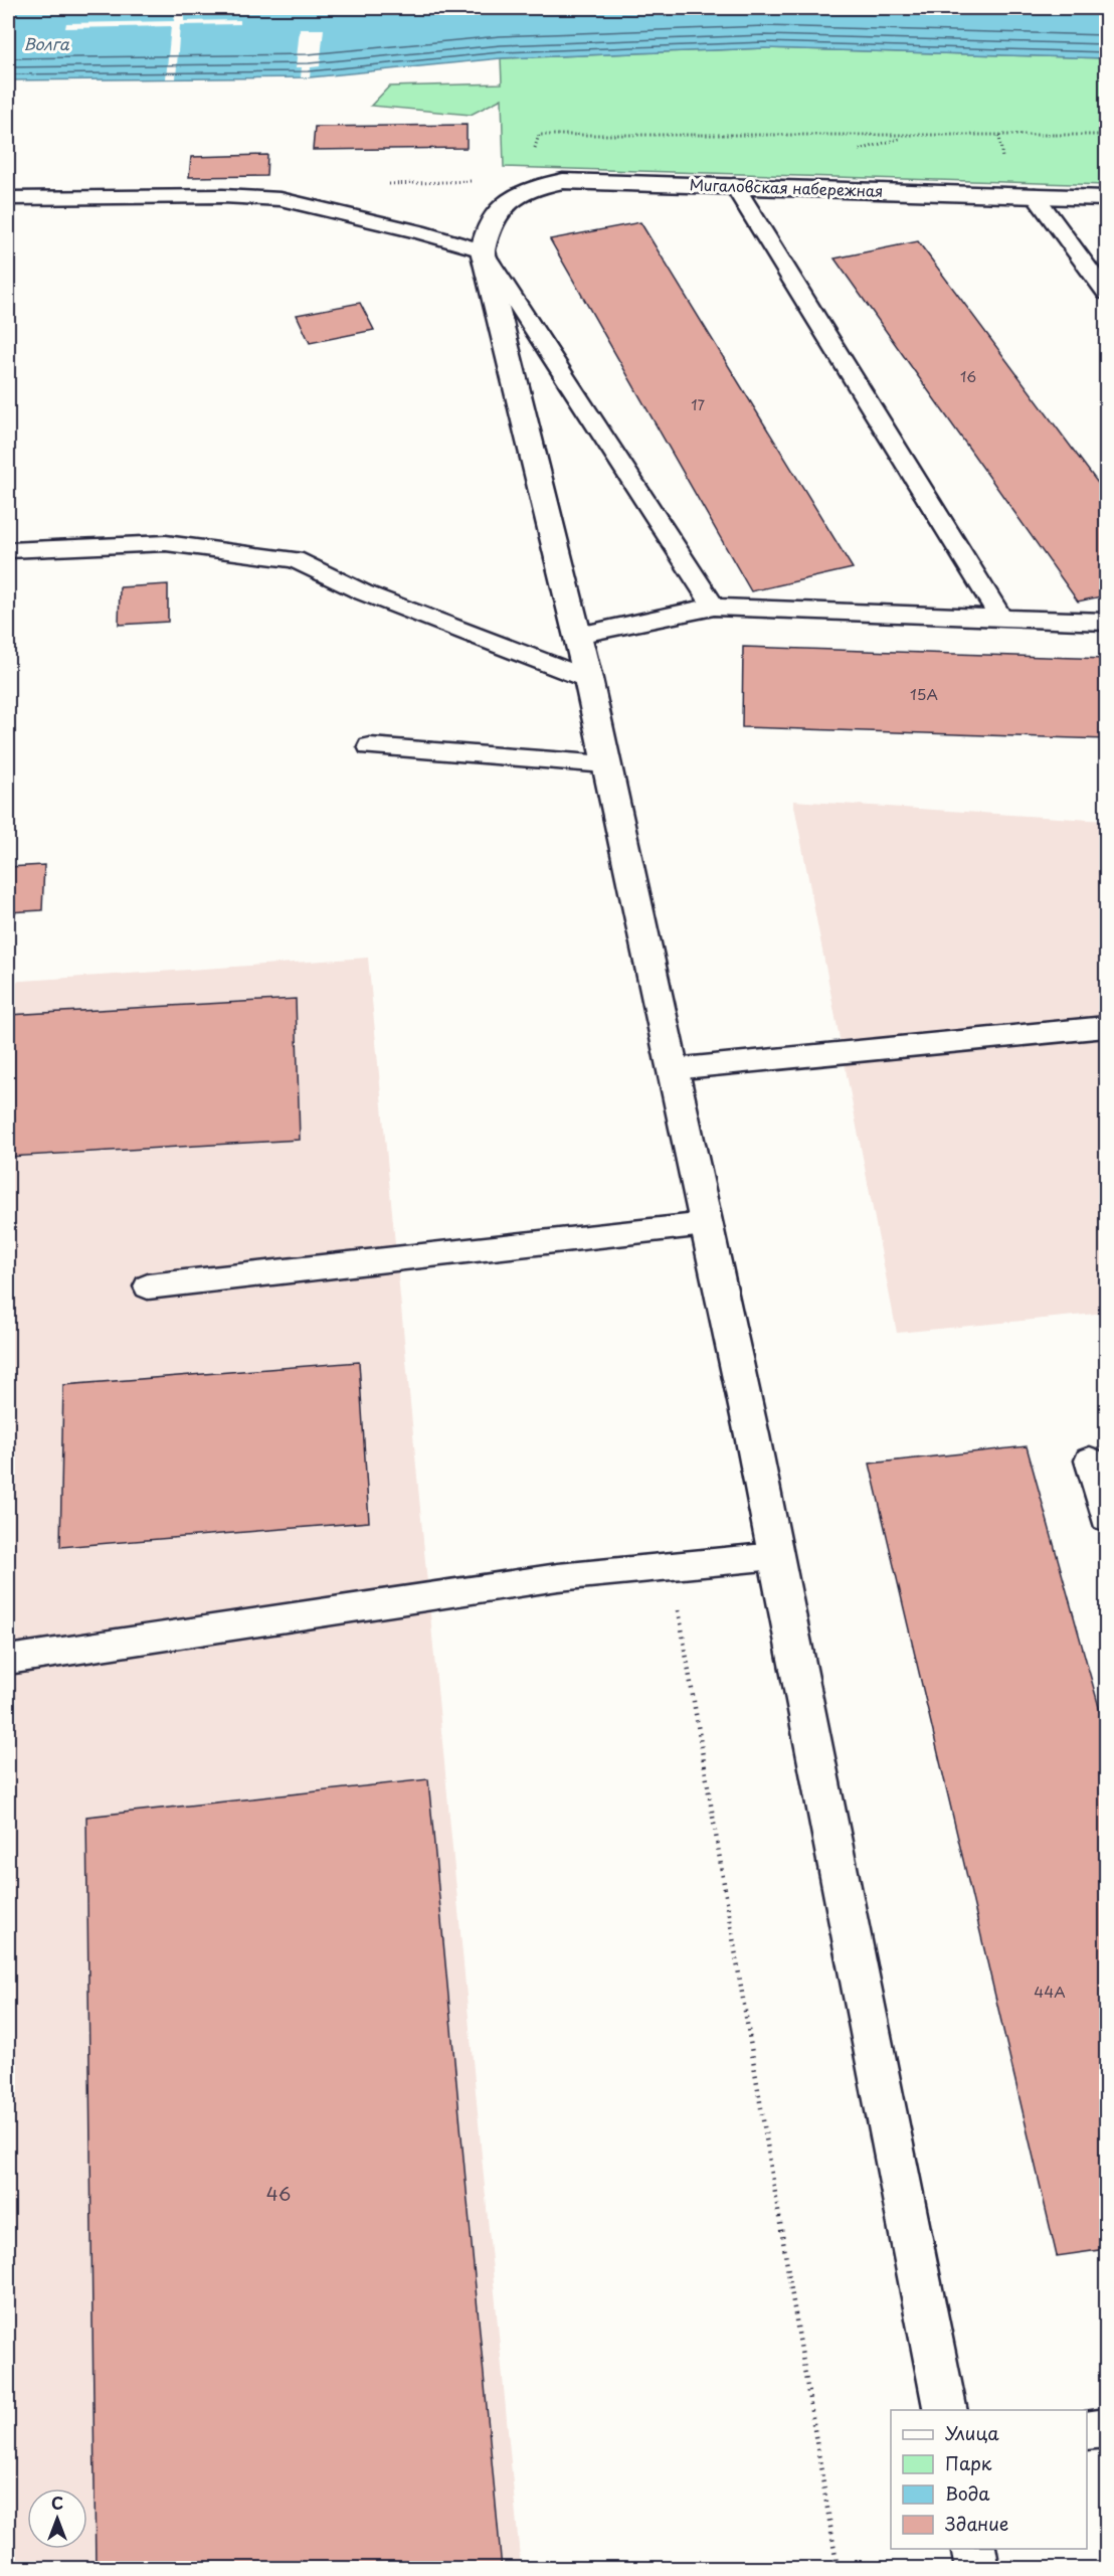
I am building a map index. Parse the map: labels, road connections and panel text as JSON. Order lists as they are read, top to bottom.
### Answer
{
  "streets": {
    "street": ["Мигаловская набережная"]
  },
  "water": ["Волга"],
  "house_numbers": [
    "16",
    "17",
    "15А",
    "44А",
    "46"
  ],
  "legend": [
    "Улица",
    "Парк",
    "Вода",
    "Здание"
  ],
  "north": "top"
}
